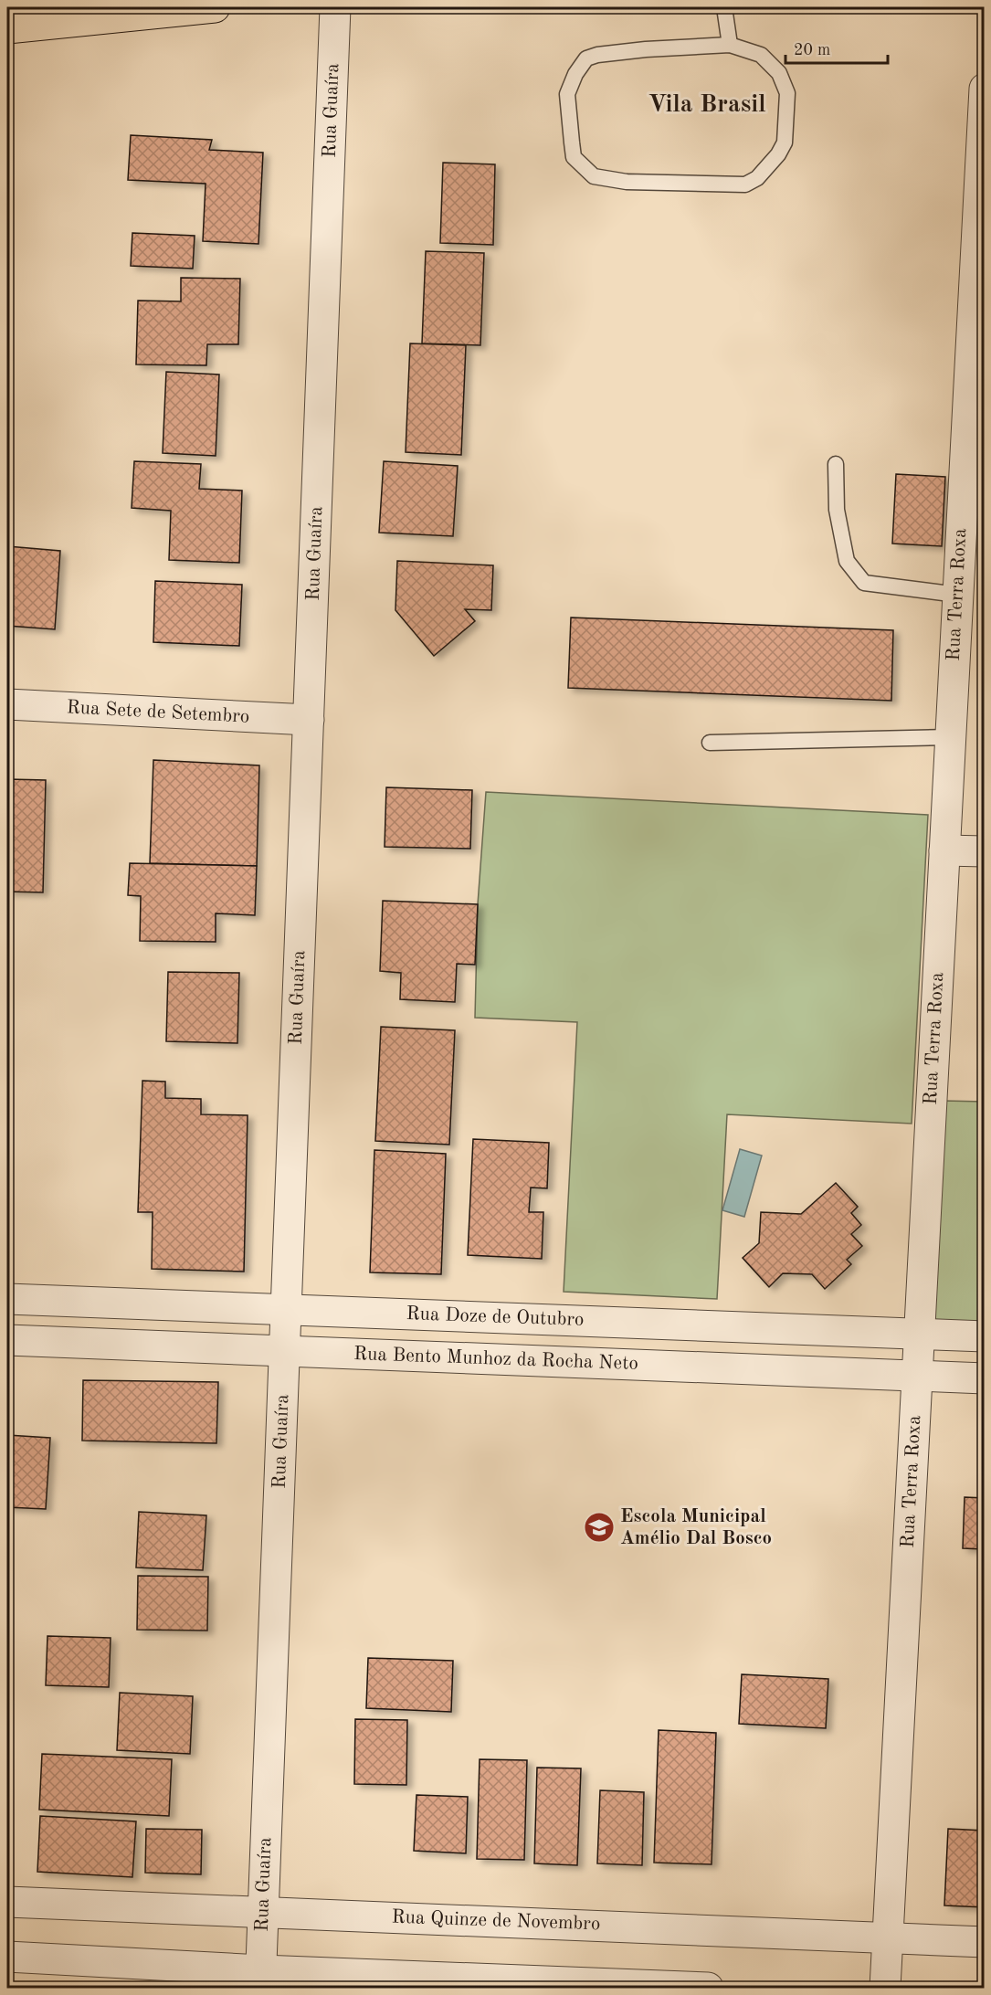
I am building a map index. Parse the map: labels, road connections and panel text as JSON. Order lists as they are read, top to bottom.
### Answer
{
  "streets": {
    "street": [
      "Rua Guaíra",
      "Rua Terra Roxa",
      "Rua Sete de Setembro",
      "Rua Doze de Outubro",
      "Rua Bento Munhoz da Rocha Neto",
      "Rua Quinze de Novembro"
    ]
  },
  "crossings": [
    ["Rua Guaíra", "Rua Sete de Setembro"],
    ["Rua Guaíra", "Rua Doze de Outubro"],
    ["Rua Guaíra", "Rua Bento Munhoz da Rocha Neto"],
    ["Rua Guaíra", "Rua Quinze de Novembro"],
    ["Rua Terra Roxa", "Rua Doze de Outubro"],
    ["Rua Terra Roxa", "Rua Bento Munhoz da Rocha Neto"],
    ["Rua Terra Roxa", "Rua Quinze de Novembro"]
  ],
  "districts": ["Vila Brasil"],
  "places": {
    "school or university": ["Escola Municipal Amélio Dal Bosco"]
  },
  "scale_bar": "20 m"
}
